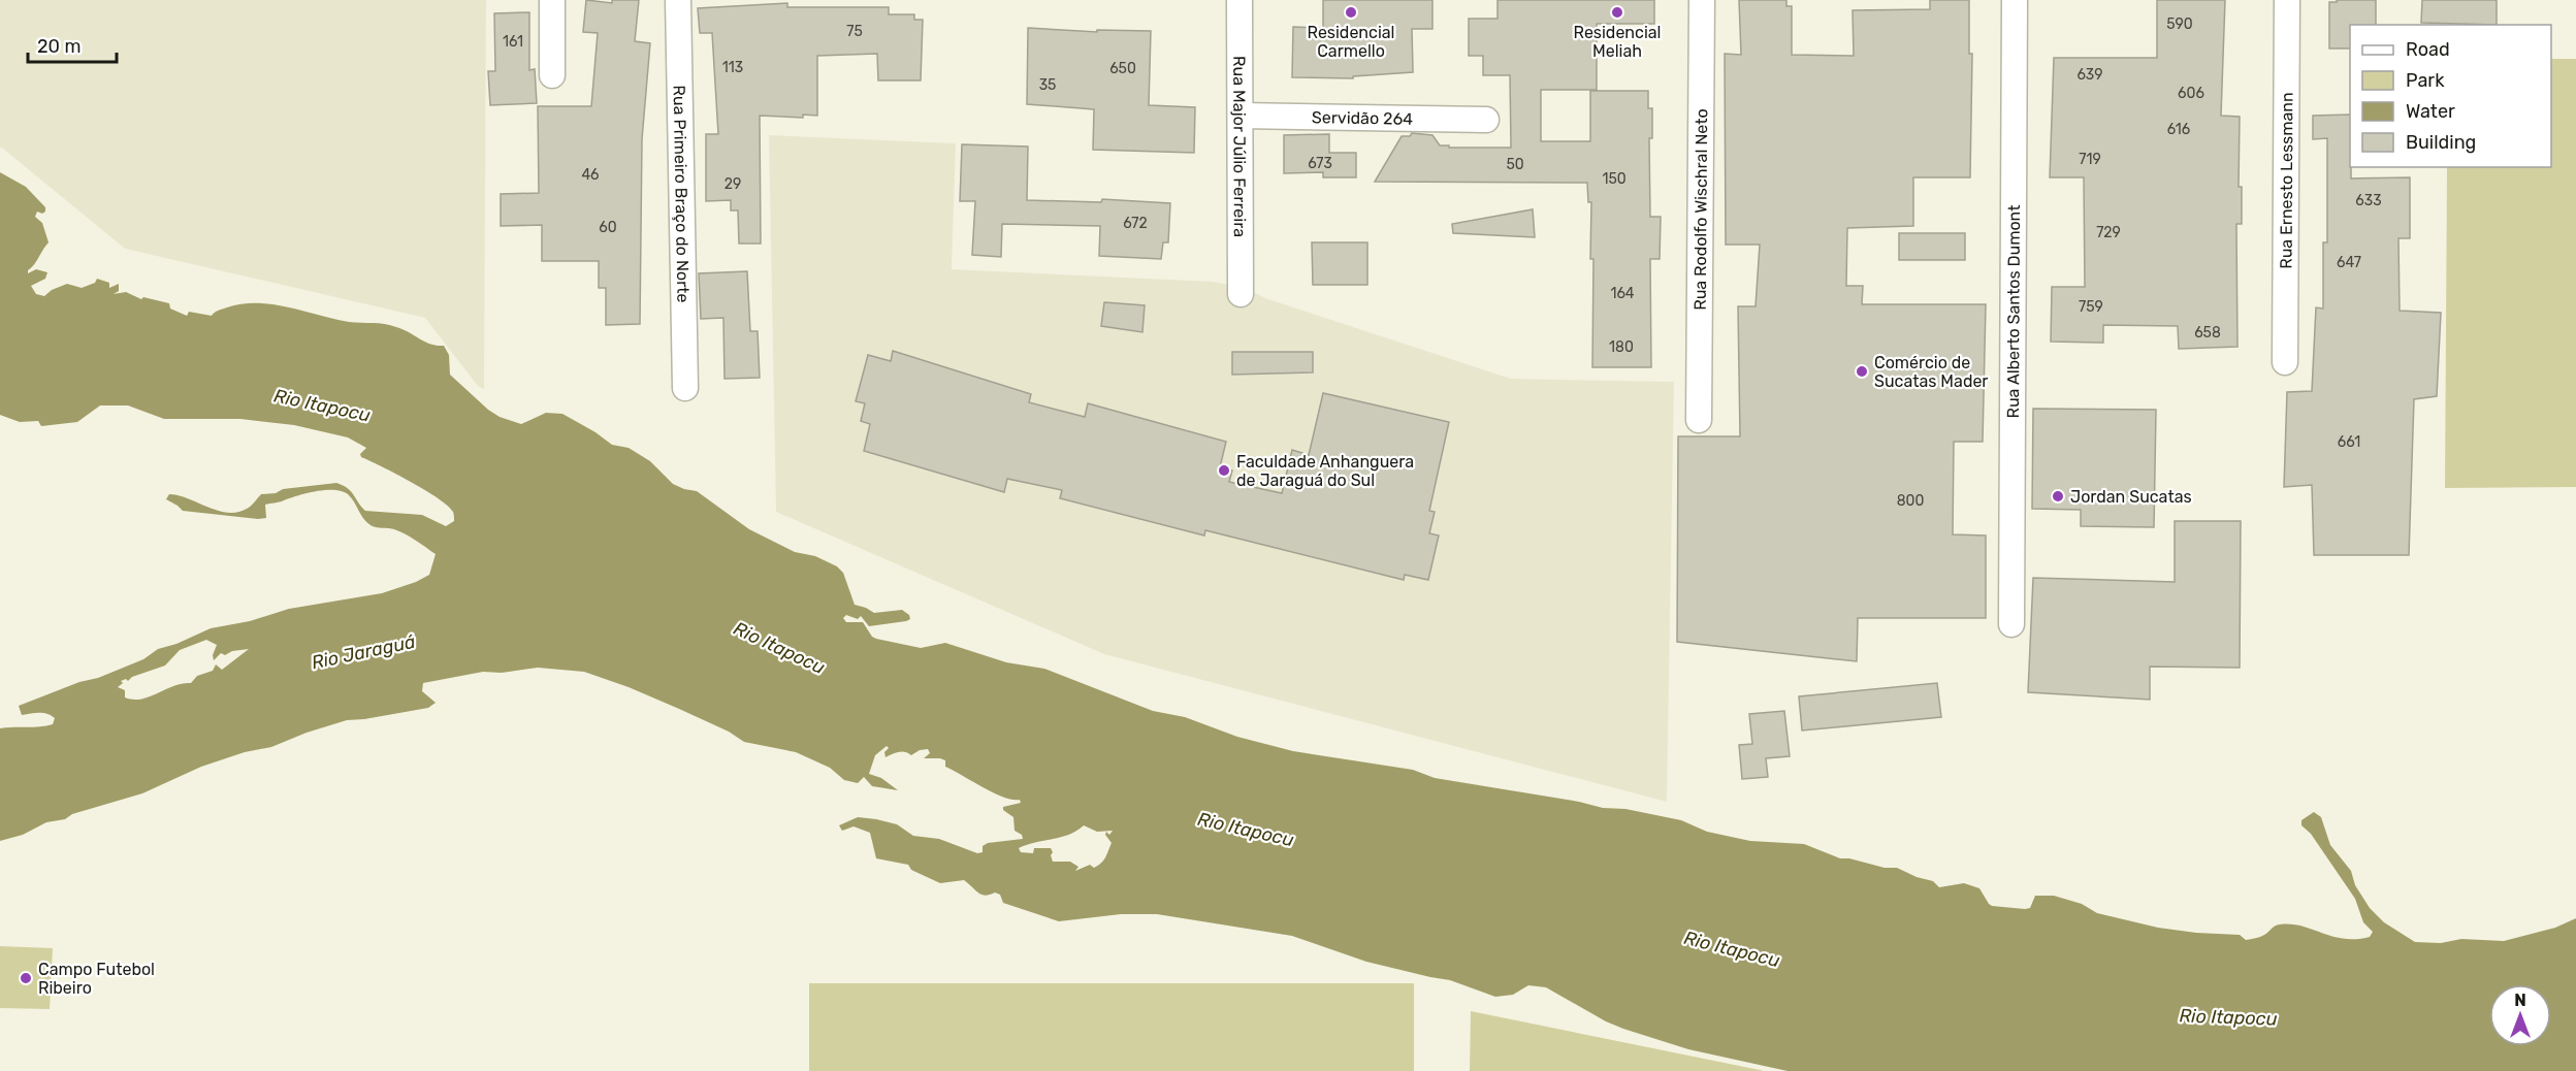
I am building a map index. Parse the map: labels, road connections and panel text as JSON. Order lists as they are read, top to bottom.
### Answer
{
  "streets": {
    "street": [
      "Servidão 264",
      "Rua Major Júlio Ferreira",
      "Rua Ernesto Lessmann",
      "Rua Primeiro Braço do Norte",
      "Rua Rodolfo Wischral Neto",
      "Rua Alberto Santos Dumont"
    ]
  },
  "crossings": [
    ["Servidão 264", "Rua Major Júlio Ferreira"]
  ],
  "water": ["Rio Itapocu", "Rio Jaraguá"],
  "places": [
    "Residencial Carmello",
    "Residencial Meliah",
    "Comércio de Sucatas Mader",
    "Faculdade Anhanguera de Jaraguá do Sul",
    "Jordan Sucatas",
    "Campo Futebol Ribeiro"
  ],
  "house_numbers": [
    "590",
    "75",
    "161",
    "113",
    "650",
    "639",
    "35",
    "606",
    "616",
    "719",
    "673",
    "50",
    "46",
    "150",
    "29",
    "633",
    "672",
    "60",
    "729",
    "647",
    "164",
    "759",
    "658",
    "180",
    "661",
    "800"
  ],
  "legend": [
    "Road",
    "Park",
    "Water",
    "Building"
  ],
  "scale_bar": "20 m",
  "north": "top"
}
